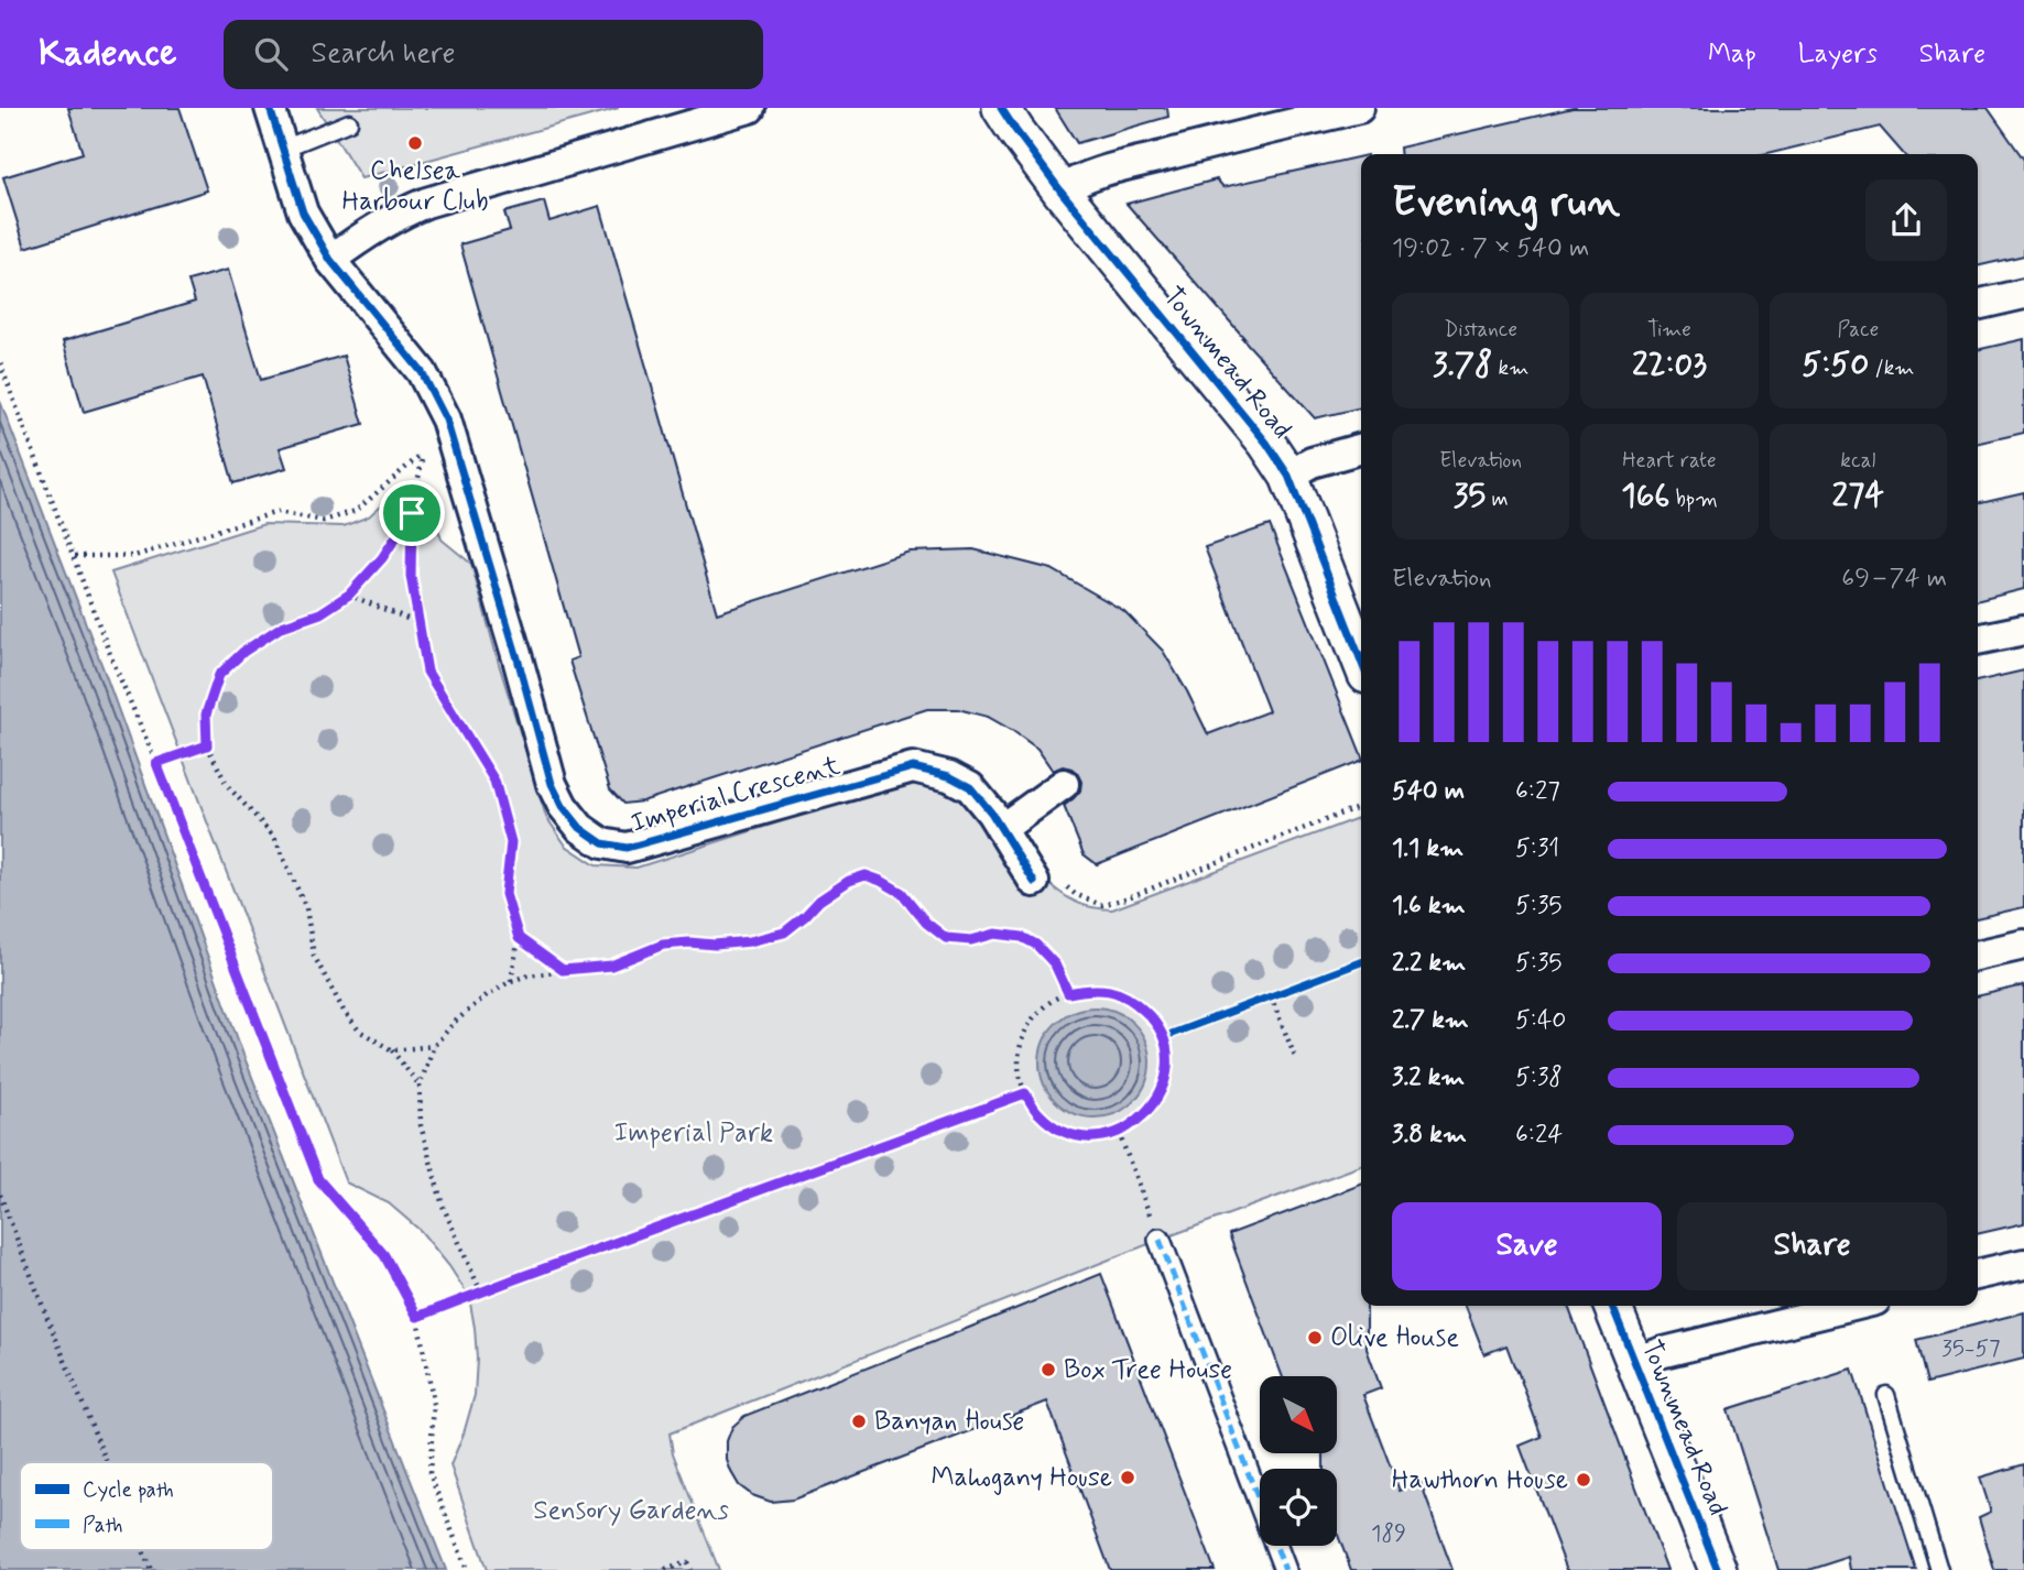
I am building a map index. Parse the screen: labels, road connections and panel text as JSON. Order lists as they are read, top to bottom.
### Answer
{
  "streets": {
    "street": ["Townmead Road", "Imperial Crescent"]
  },
  "parks": ["Imperial Park", "Sensory Gardens"],
  "places": [
    "Chelsea Harbour Club",
    "Olive House",
    "Box Tree House",
    "Banyan House",
    "Mahogany House",
    "Hawthorn House"
  ],
  "house_numbers": ["35-57", "189"],
  "legend": ["Cycle path", "Path"],
  "north": "bottom right",
  "page": {
    "header": "Kadence",
    "search": "Search here",
    "nav": ["Map", "Layers", "Share"],
    "heading": ["Evening run", "19:02 · 7 × 540 m"],
    "stats": [
      ["Distance", "3.78 km"],
      ["Time", "22:03"],
      ["Pace", "5:50 /km"],
      ["Elevation", "35 m"],
      ["Heart rate", "166 bpm"],
      ["kcal", "274"]
    ],
    "chart": ["Elevation", "69–74 m"],
    "list": [
      {
        "name": "540 m",
        "note": "6:27"
      },
      {
        "name": "1.1 km",
        "note": "5:31"
      },
      {
        "name": "1.6 km",
        "note": "5:35"
      },
      {
        "name": "2.2 km",
        "note": "5:35"
      },
      {
        "name": "2.7 km",
        "note": "5:40"
      },
      {
        "name": "3.2 km",
        "note": "5:38"
      },
      {
        "name": "3.8 km",
        "note": "6:24"
      }
    ],
    "buttons": ["Save", "Share"]
  }
}
